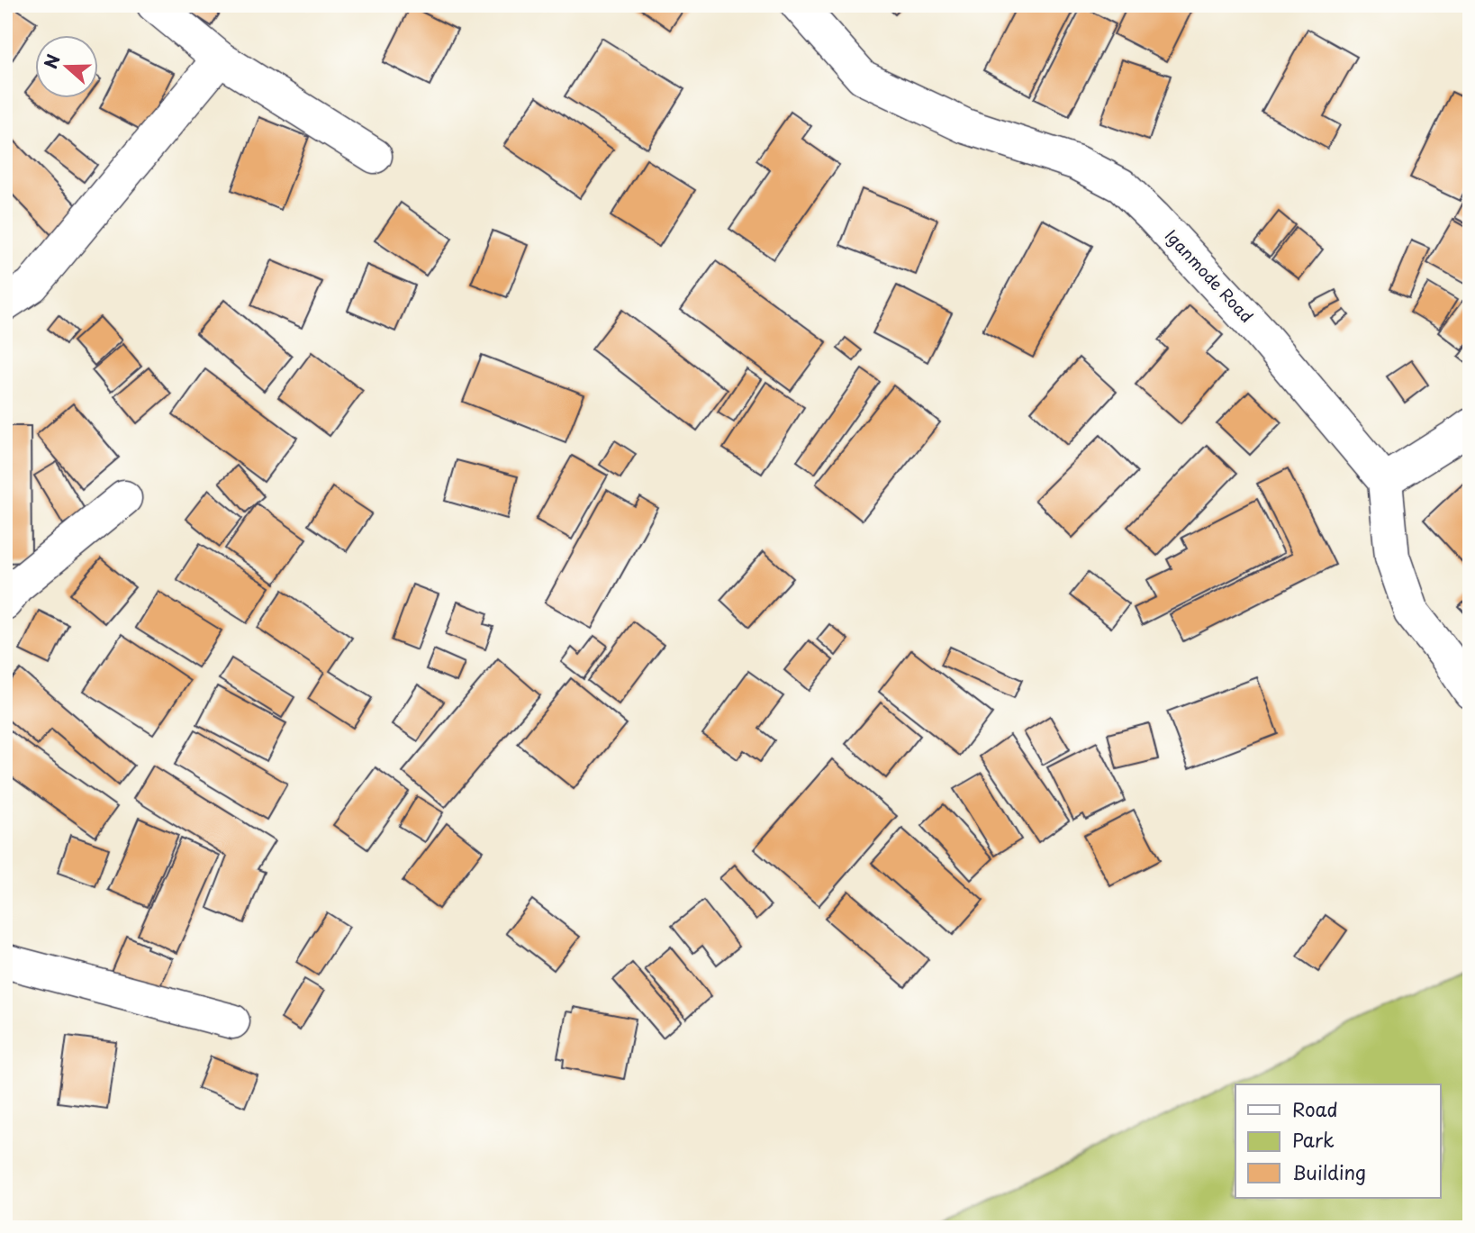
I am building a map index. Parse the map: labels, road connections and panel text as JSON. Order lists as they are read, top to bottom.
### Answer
{
  "streets": {
    "street": ["Iganmode Road"]
  },
  "legend": ["Road", "Park", "Building"],
  "north": "left"
}
